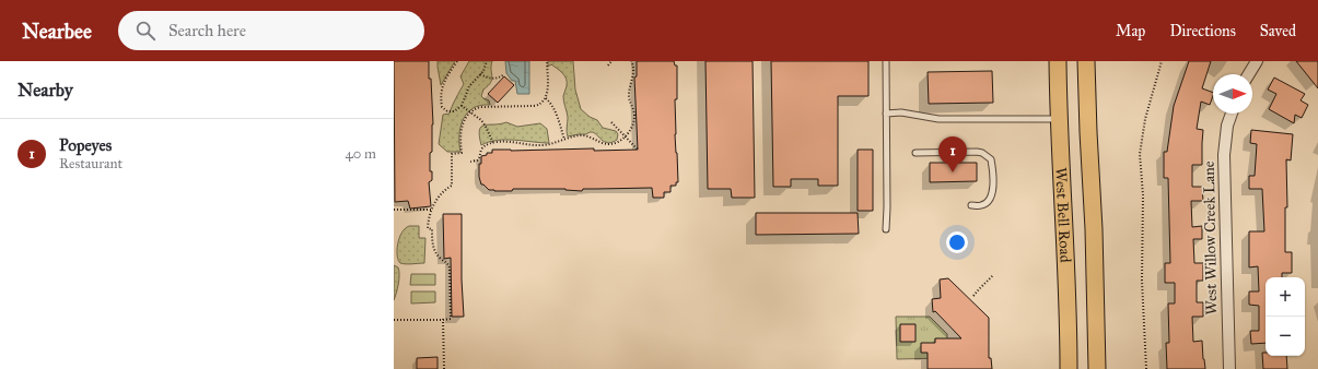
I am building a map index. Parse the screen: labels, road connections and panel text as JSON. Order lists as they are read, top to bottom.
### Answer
{
  "streets": {
    "main road": ["West Bell Road"],
    "street": ["West Willow Creek Lane"]
  },
  "north": "right",
  "page": {
    "header": "Nearbee",
    "search": "Search here",
    "nav": ["Map", "Directions", "Saved"],
    "heading": "Nearby",
    "list": [
      {
        "mark": "1",
        "name": "Popeyes",
        "note": "Restaurant",
        "value": "40 m"
      }
    ],
    "pins": "1",
    "map_buttons": ["+", "−"]
  }
}
